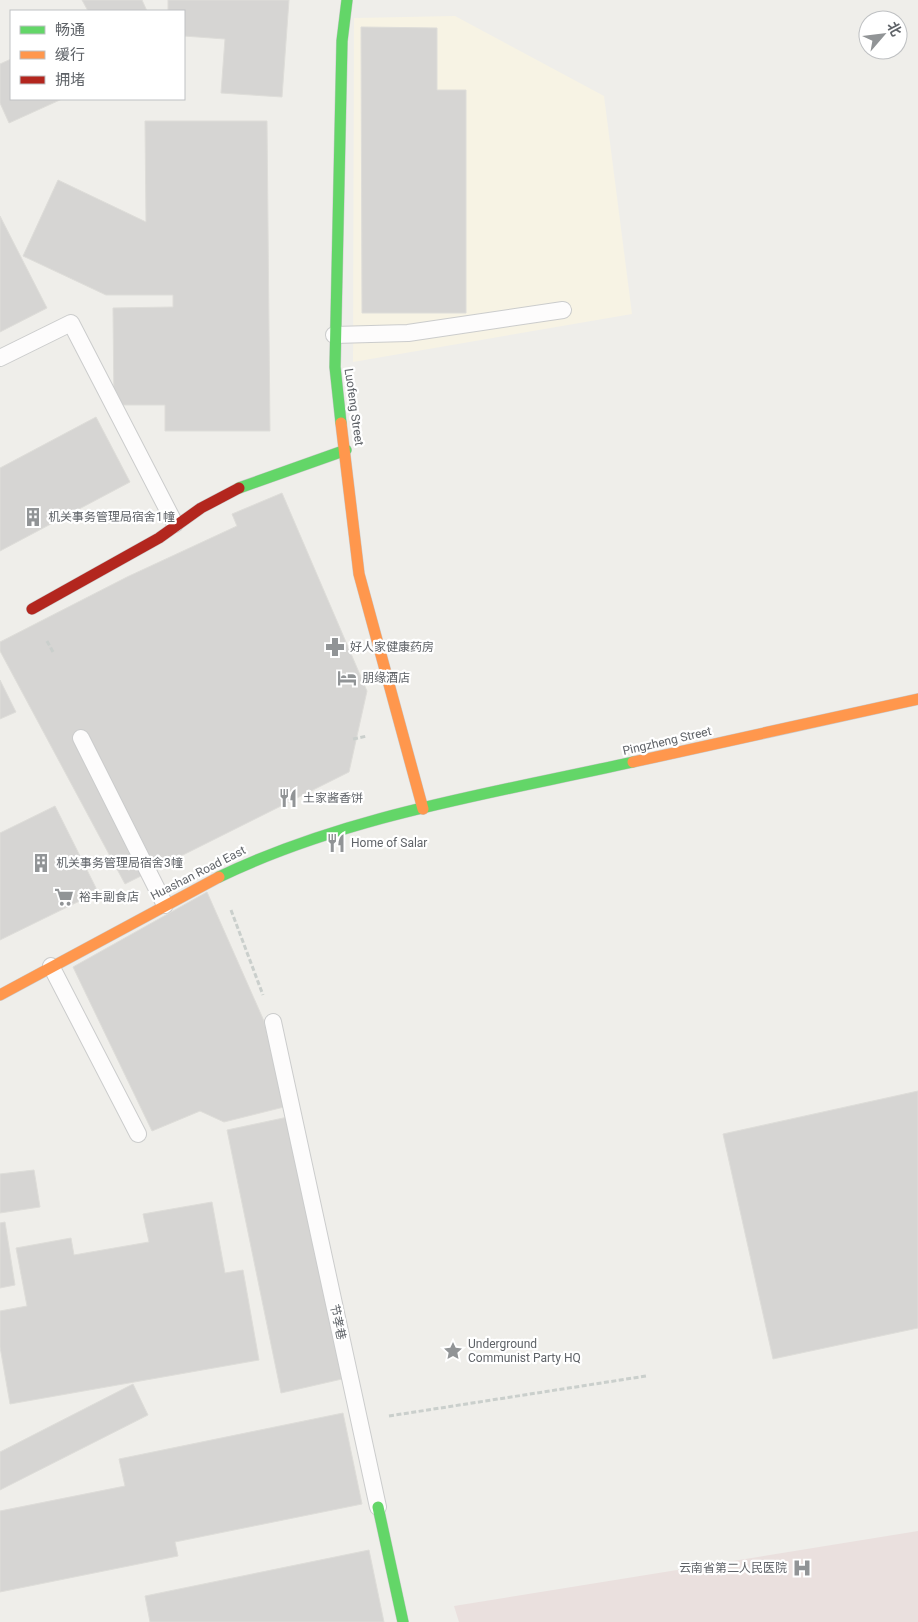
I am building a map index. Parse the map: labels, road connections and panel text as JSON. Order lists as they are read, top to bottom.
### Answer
{
  "streets": {
    "street": [
      "Luofeng Street",
      "Pingzheng Street",
      "Huashan Road East",
      "节孝巷"
    ]
  },
  "crossings": [
    ["Luofeng Street", "Pingzheng Street"],
    ["Luofeng Street", "Huashan Road East"],
    ["Pingzheng Street", "Huashan Road East"]
  ],
  "places": {
    "building": ["机关事务管理局宿舍1幢", "机关事务管理局宿舍3幢"],
    "pharmacy": ["好人家健康药房"],
    "hotel": ["朋缘酒店"],
    "restaurant": ["土家酱香饼", "Home of Salar"],
    "supermarket": ["裕丰副食店"],
    "place": ["Underground Communist Party HQ"],
    "hospital": ["云南省第二人民医院"]
  },
  "legend": ["畅通", "缓行", "拥堵"],
  "north": "top right"
}
